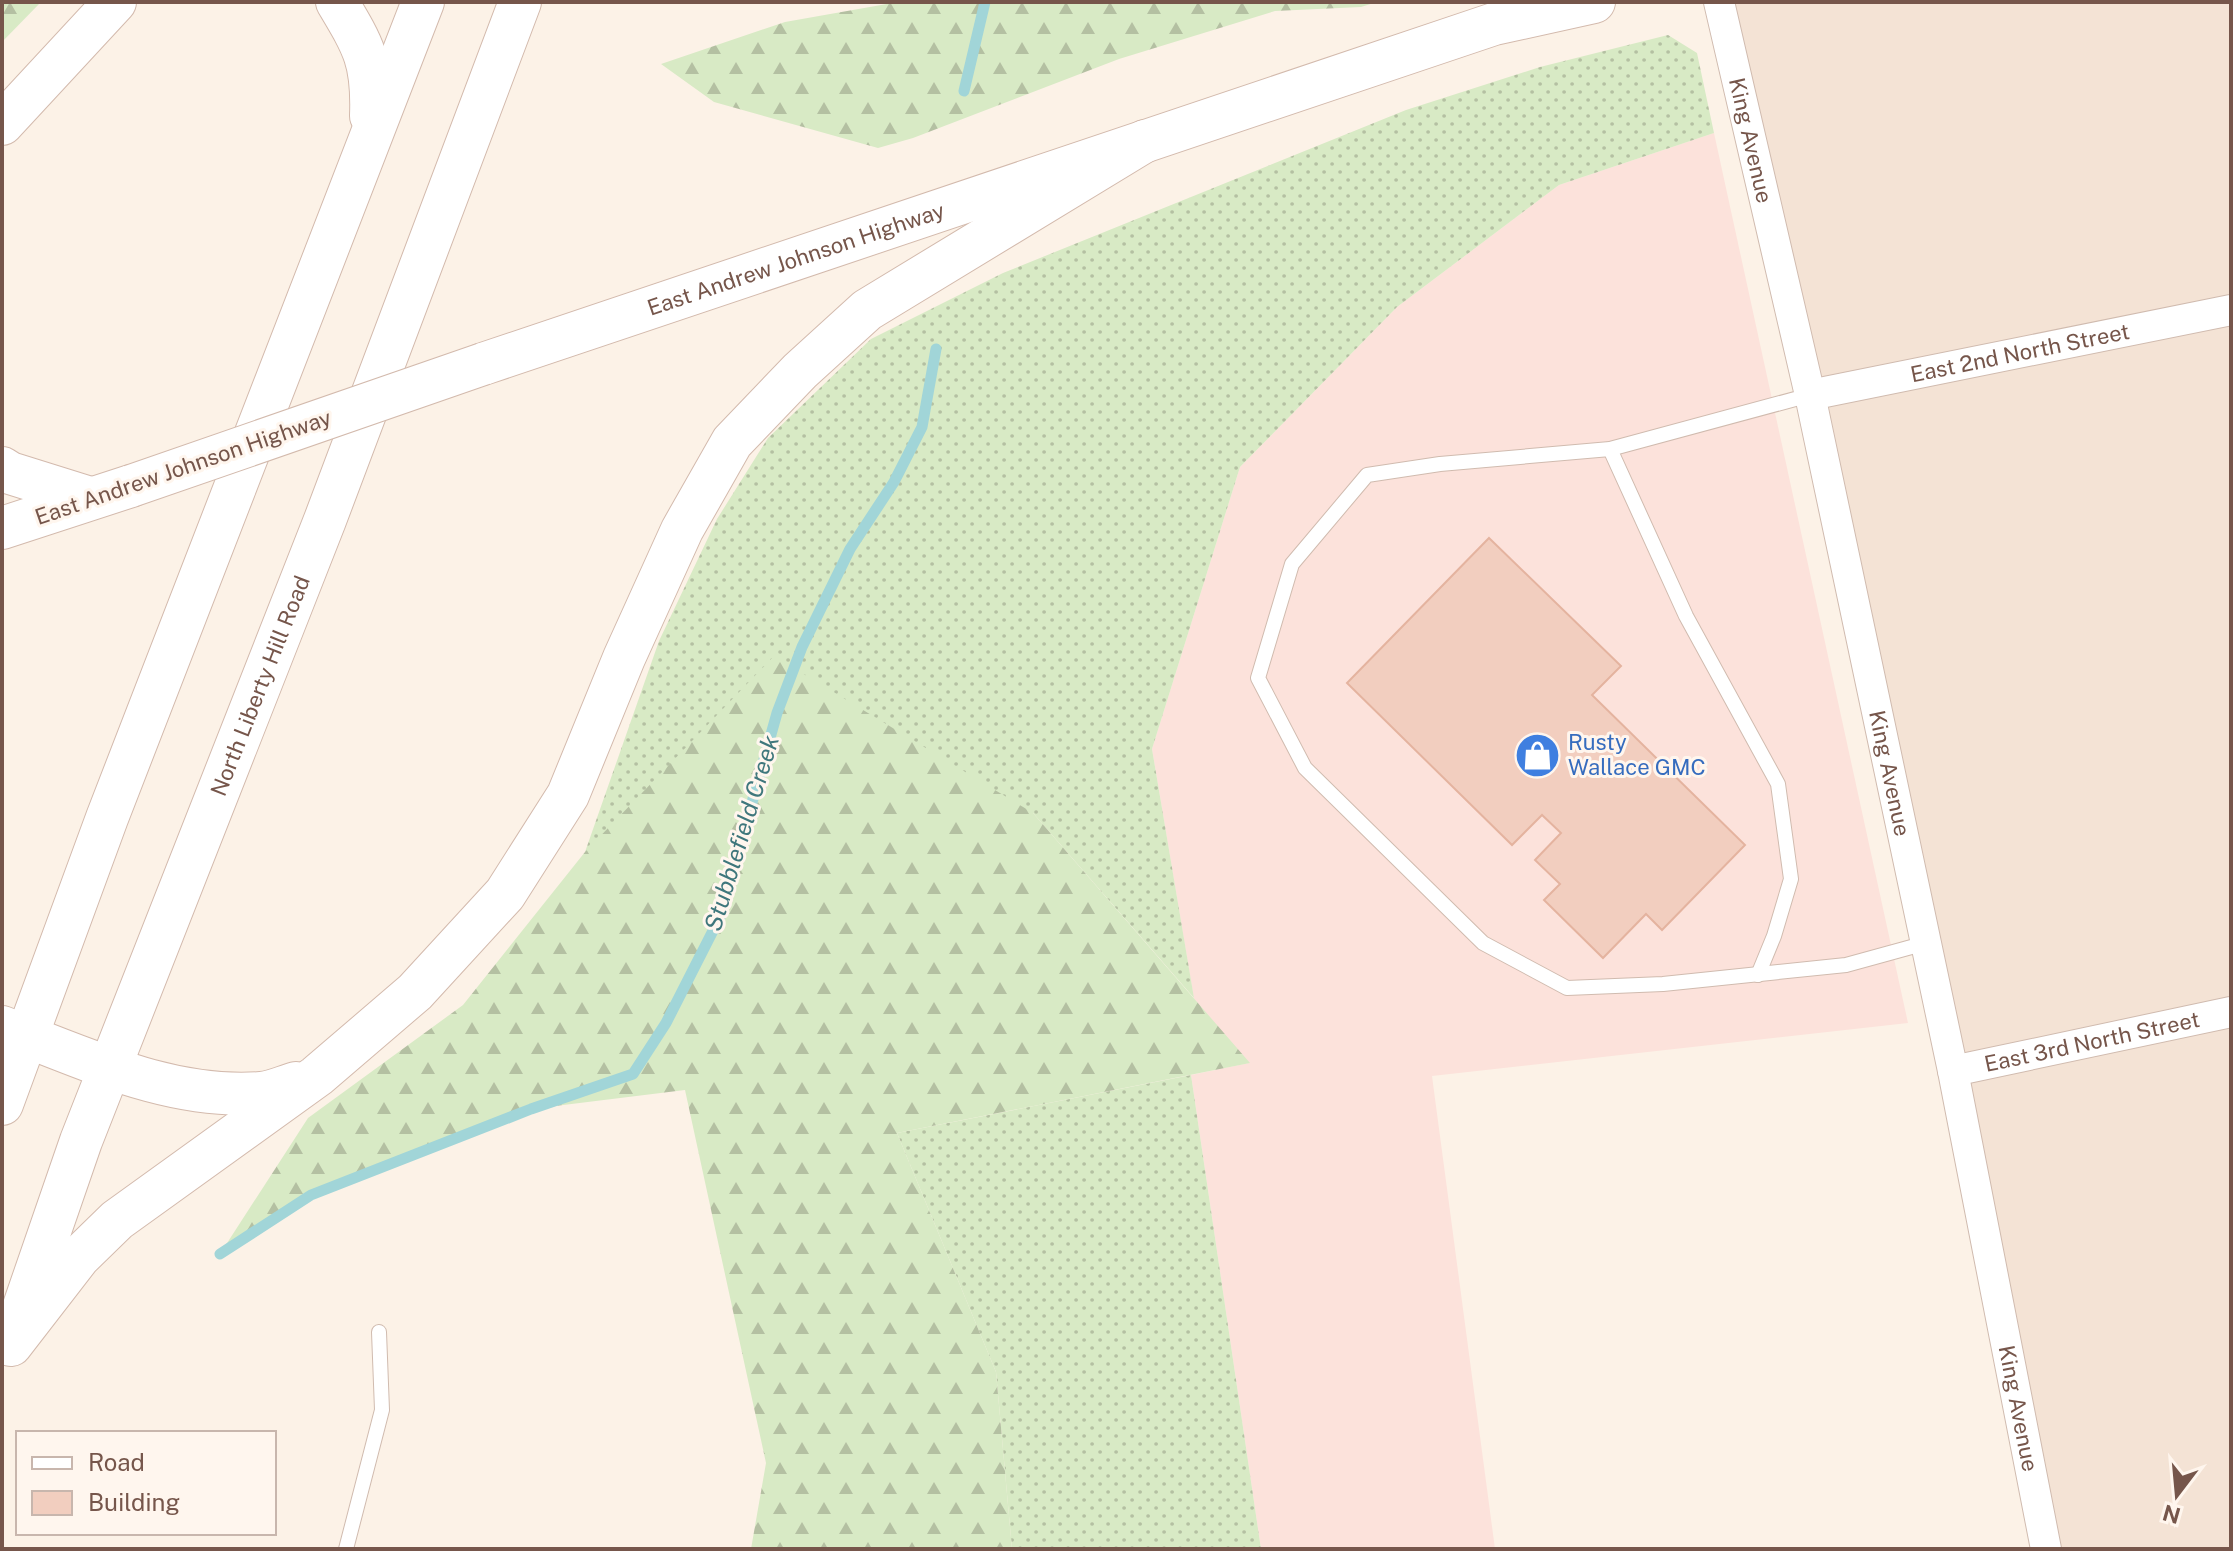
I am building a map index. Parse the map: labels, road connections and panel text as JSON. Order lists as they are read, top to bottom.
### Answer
{
  "streets": {
    "main road": ["East Andrew Johnson Highway", "North Liberty Hill Road"],
    "street": ["King Avenue", "East 2nd North Street", "East 3rd North Street"]
  },
  "crossings": [
    ["King Avenue", "East 2nd North Street"],
    ["King Avenue", "East 3rd North Street"]
  ],
  "water": ["Stubblefield Creek"],
  "places": {
    "shop": ["Rusty Wallace GMC"]
  },
  "legend": ["Road", "Building"],
  "north": "bottom"
}
